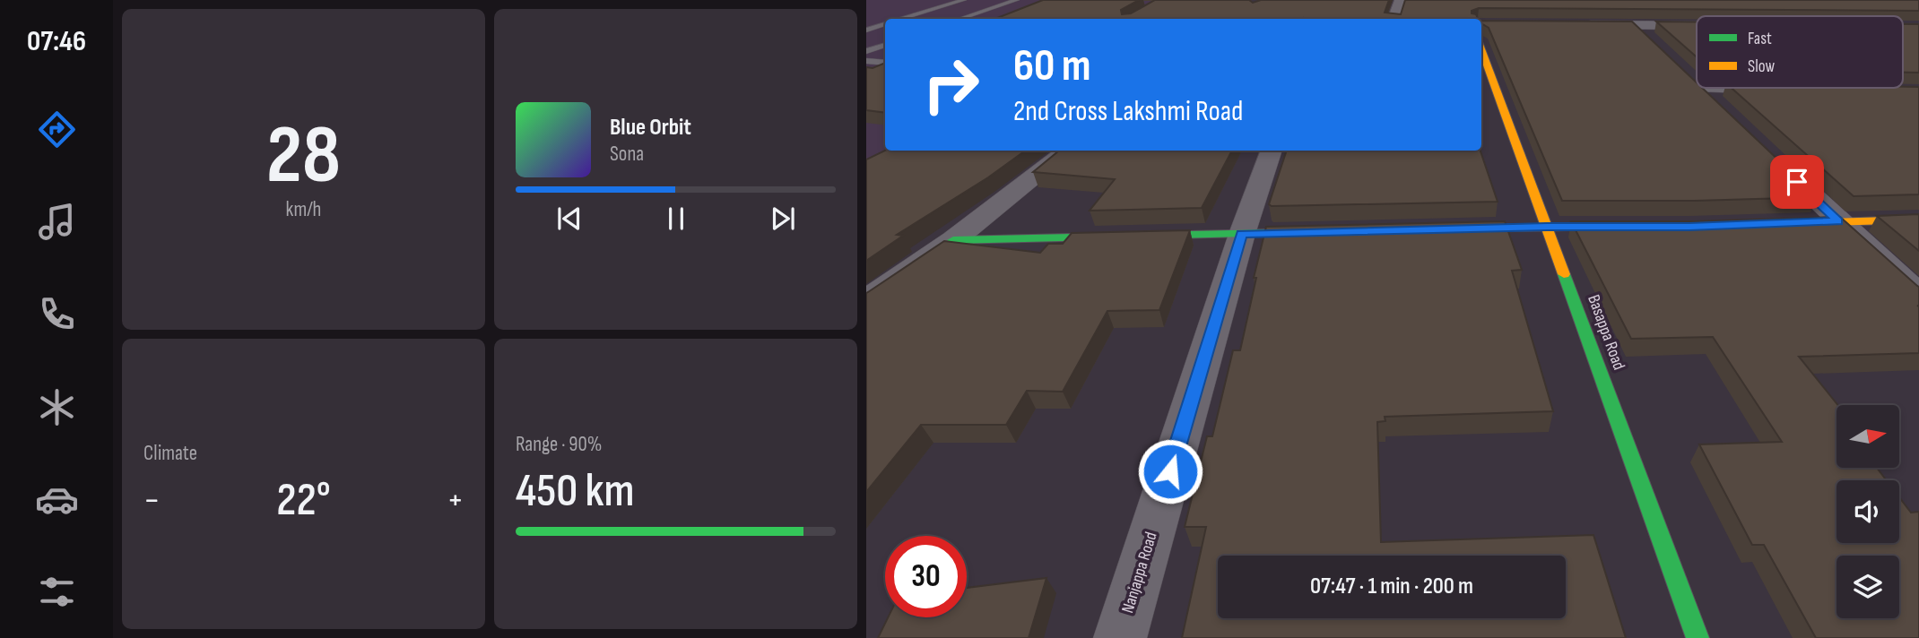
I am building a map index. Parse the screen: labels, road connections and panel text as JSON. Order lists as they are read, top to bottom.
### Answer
{
  "streets": {
    "street": ["Basappa Road", "Nanjappa Road"]
  },
  "legend": ["Fast", "Slow"],
  "north": "right",
  "page": {
    "tabs": "07:46",
    "tile": [
      ["28", "km/h"],
      "Climate",
      ["Range · 90%", "450 km"]
    ],
    "turn": ["60 m", "2nd Cross Lakshmi Road"],
    "song": ["Blue Orbit", "Sona"],
    "heat": ["−", "22°", "+"],
    "limit": "30",
    "trip": "07:47 · 1 min · 200 m"
  }
}
